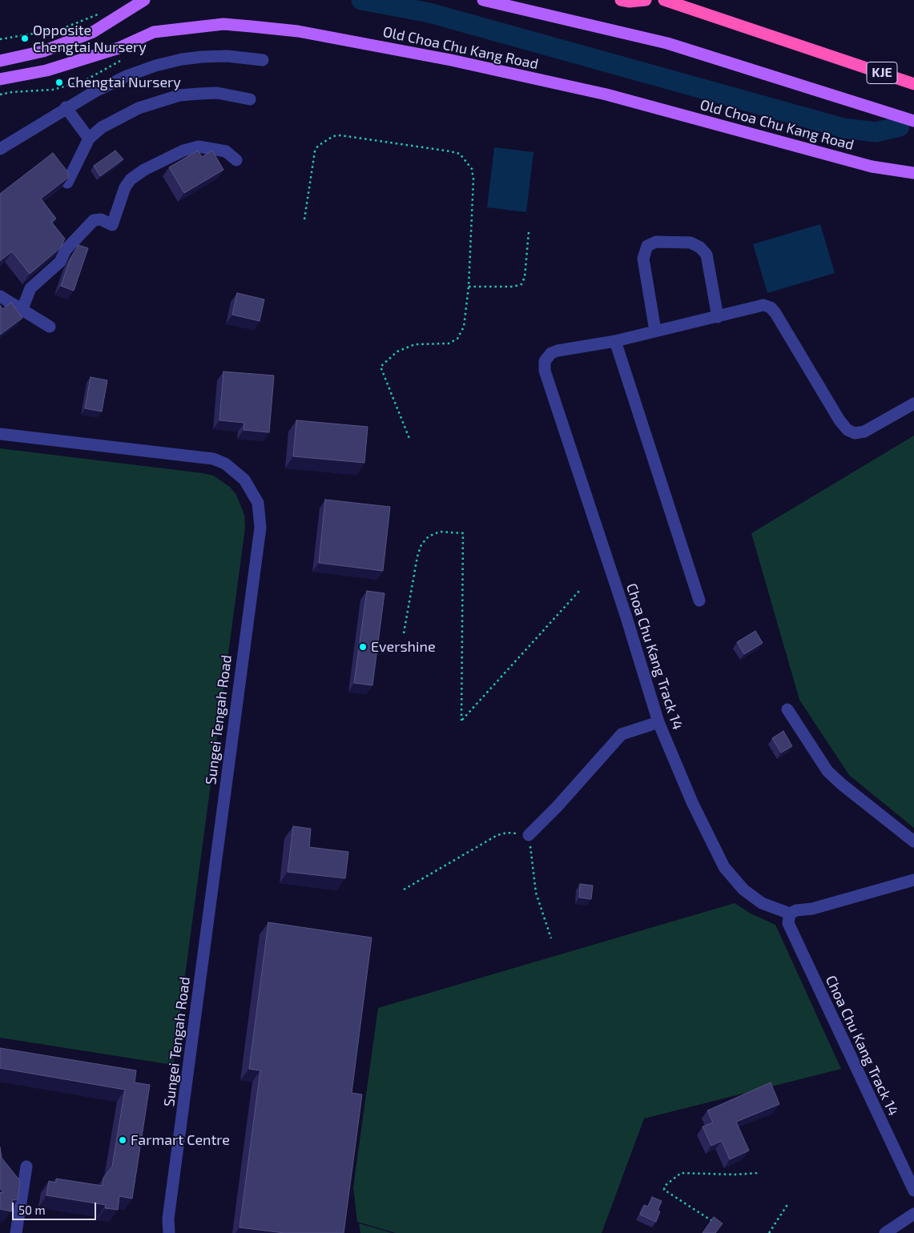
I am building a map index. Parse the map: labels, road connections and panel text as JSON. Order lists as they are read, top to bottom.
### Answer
{
  "streets": {
    "highway": ["KJE"],
    "main road": ["Old Choa Chu Kang Road"],
    "street": ["Choa Chu Kang Track 14", "Sungei Tengah Road"]
  },
  "places": [
    "Opposite Chengtai Nursery",
    "Chengtai Nursery",
    "Evershine",
    "Farmart Centre"
  ],
  "scale_bar": "50 m"
}
